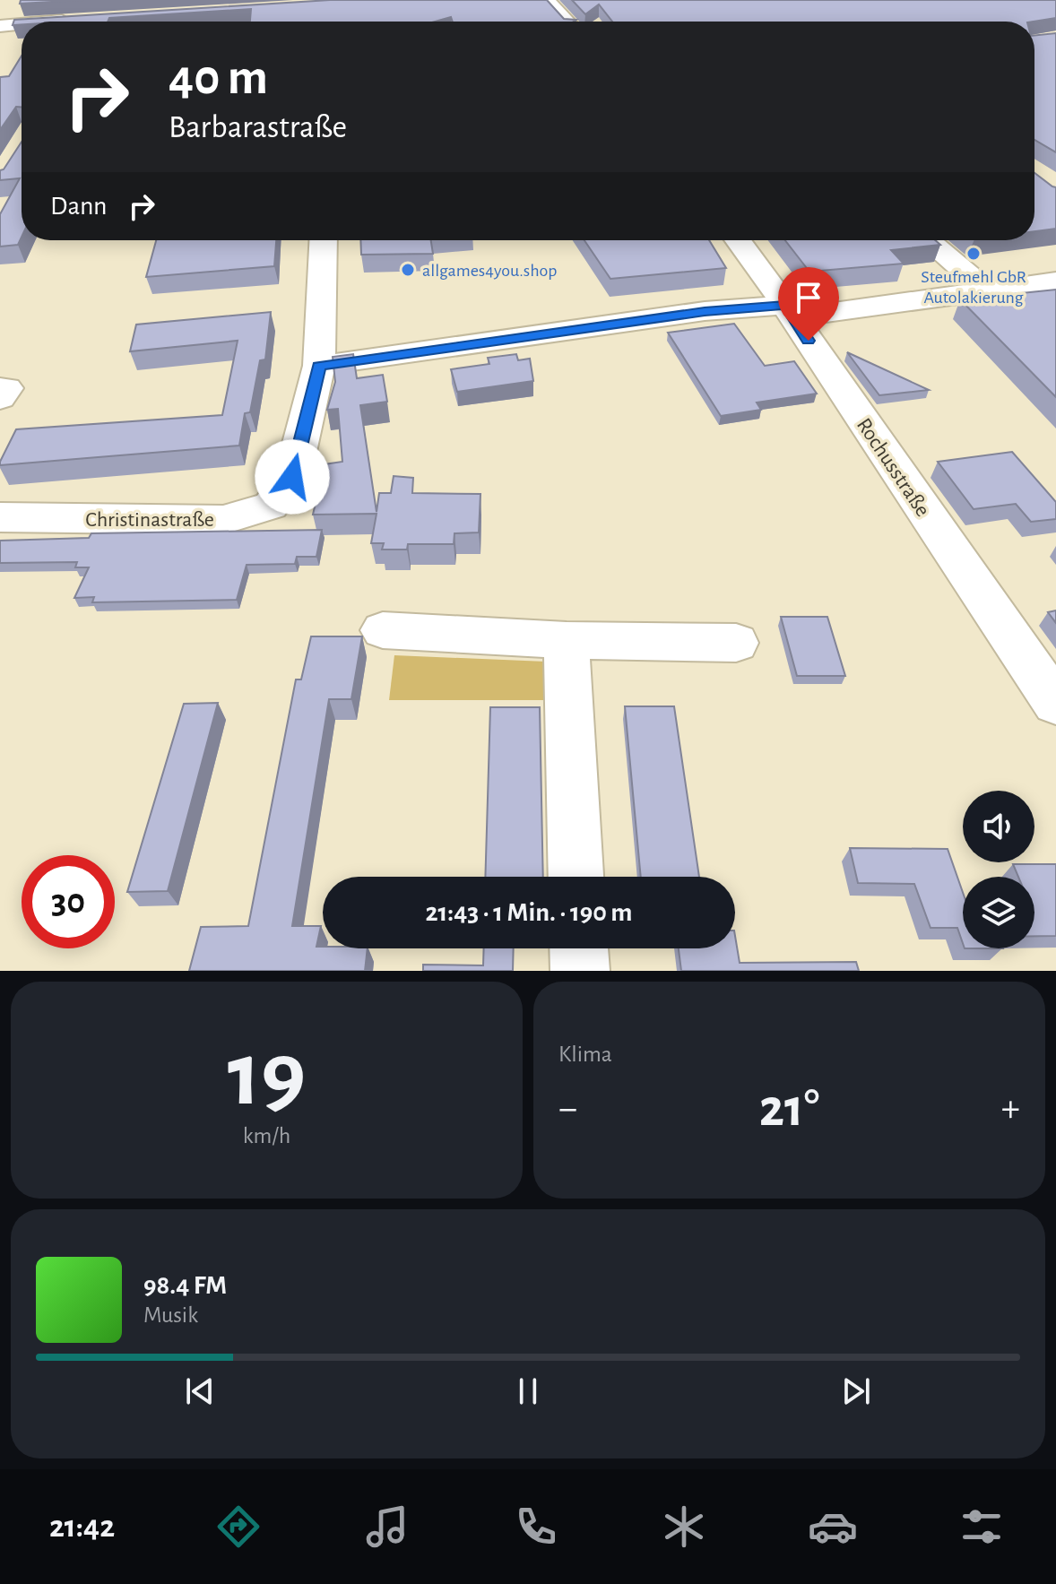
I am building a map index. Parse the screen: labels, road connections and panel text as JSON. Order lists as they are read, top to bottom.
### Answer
{
  "streets": {
    "street": ["Rochusstraße", "Christinastraße"]
  },
  "places": ["Steufmehl GbR Autolakierung", "allgames4you.shop"],
  "page": {
    "turn": ["40 m", "Barbarastraße"],
    "then": "Dann",
    "limit": "30",
    "trip": "21:43 · 1 Min. · 190 m",
    "tile": [
      ["19", "km/h"],
      "Klima"
    ],
    "heat": ["−", "21°", "+"],
    "song": ["98.4 FM", "Musik"],
    "tabs": "21:42"
  }
}
